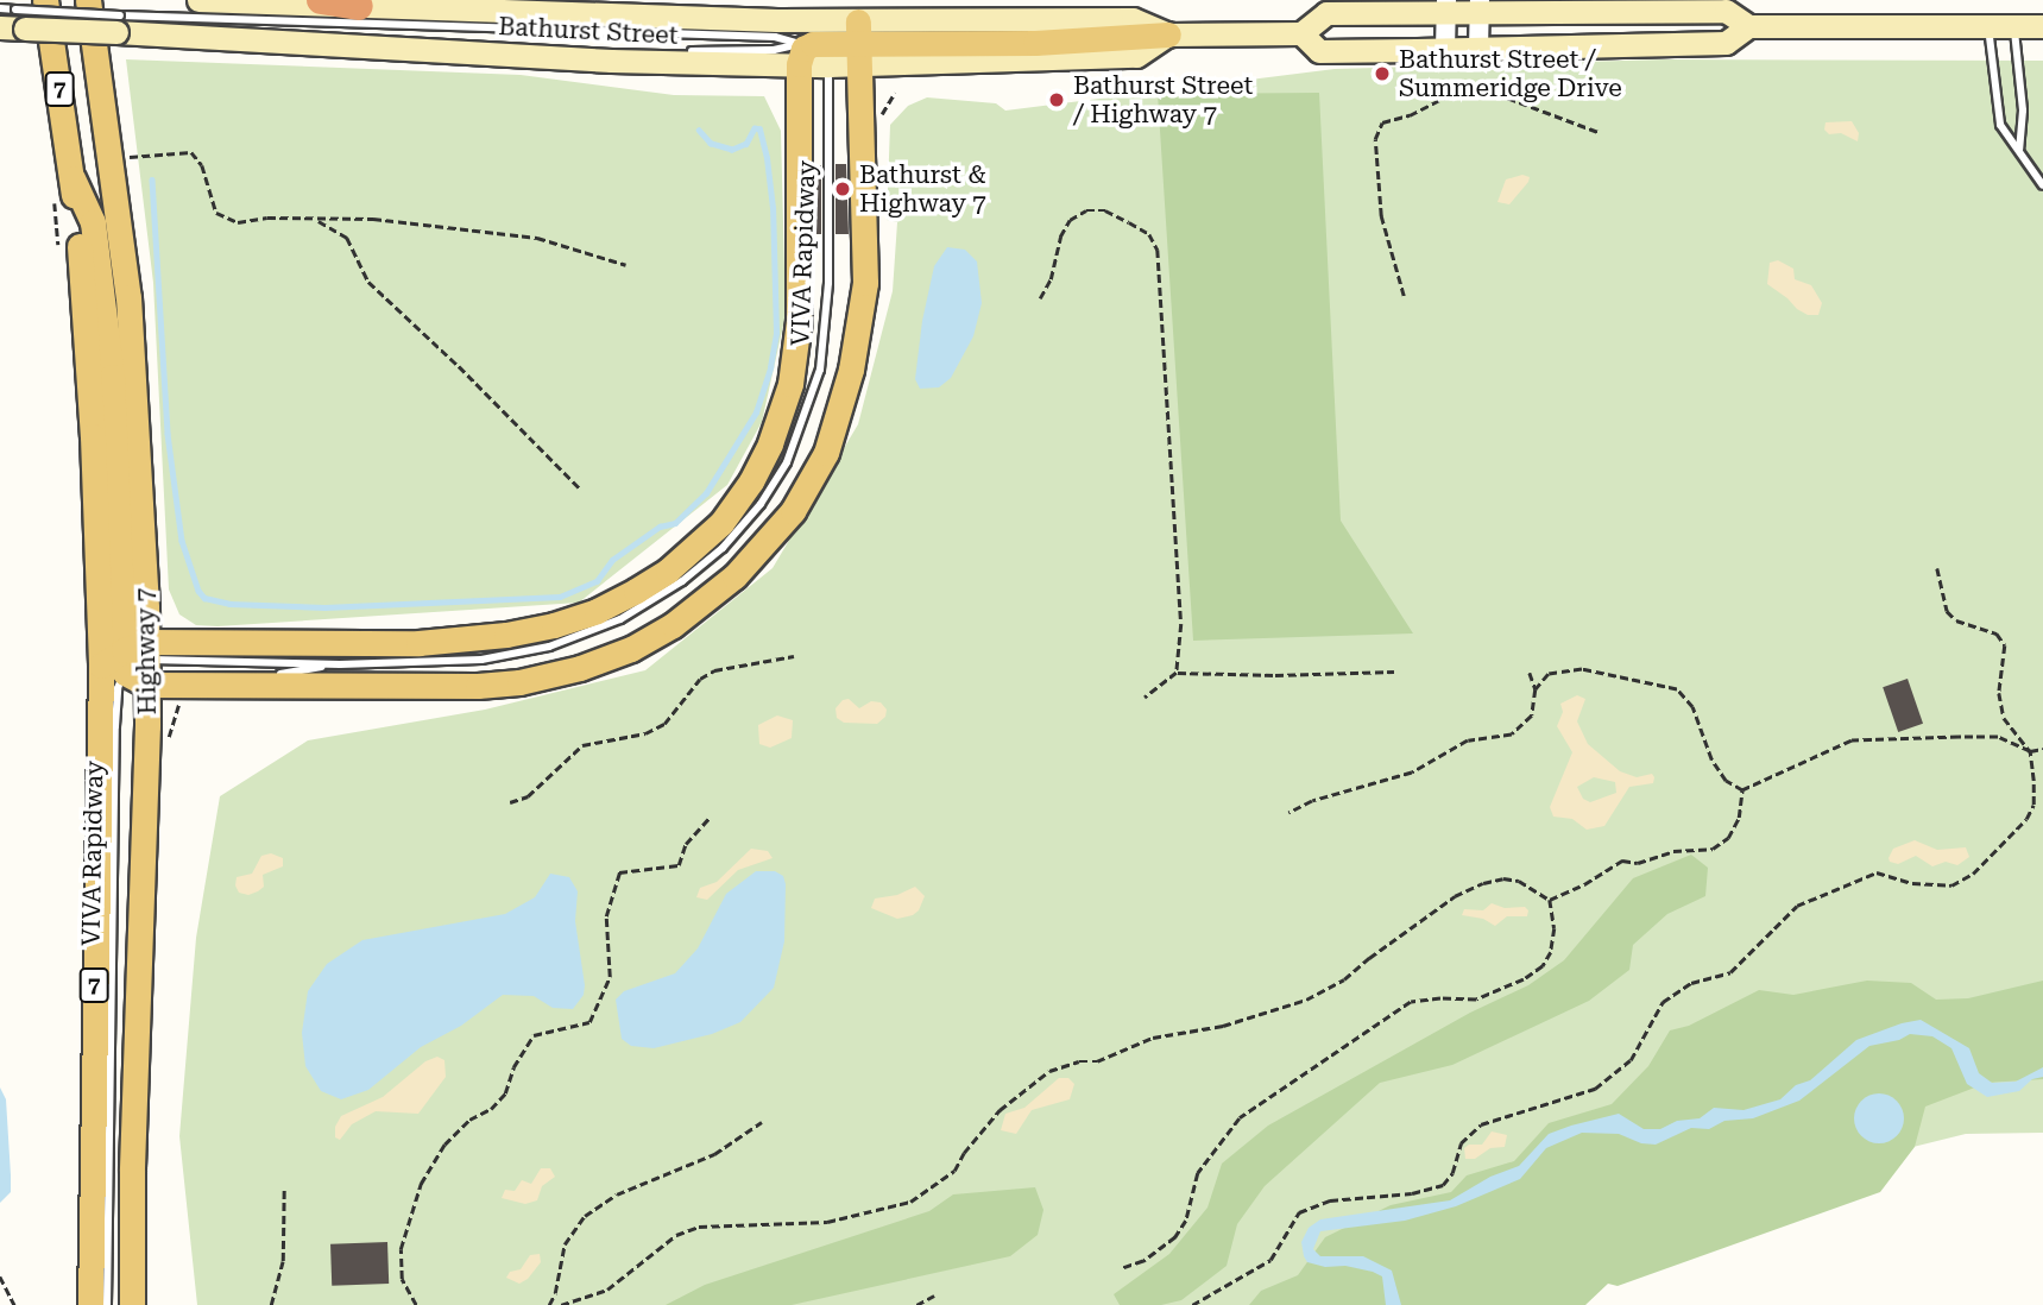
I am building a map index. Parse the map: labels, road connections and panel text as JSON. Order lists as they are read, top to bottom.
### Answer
{
  "streets": {
    "main road": ["Bathurst Street", "7", "Highway 7"],
    "lane": ["VIVA Rapidway"]
  },
  "crossings": [
    ["Bathurst Street", "VIVA Rapidway"],
    ["7", "VIVA Rapidway"],
    ["7", "Highway 7"],
    ["VIVA Rapidway", "Highway 7"]
  ],
  "places": ["Bathurst Street / Summeridge Drive", "Bathurst Street / Highway 7", "Bathurst & Highway 7"]
}
